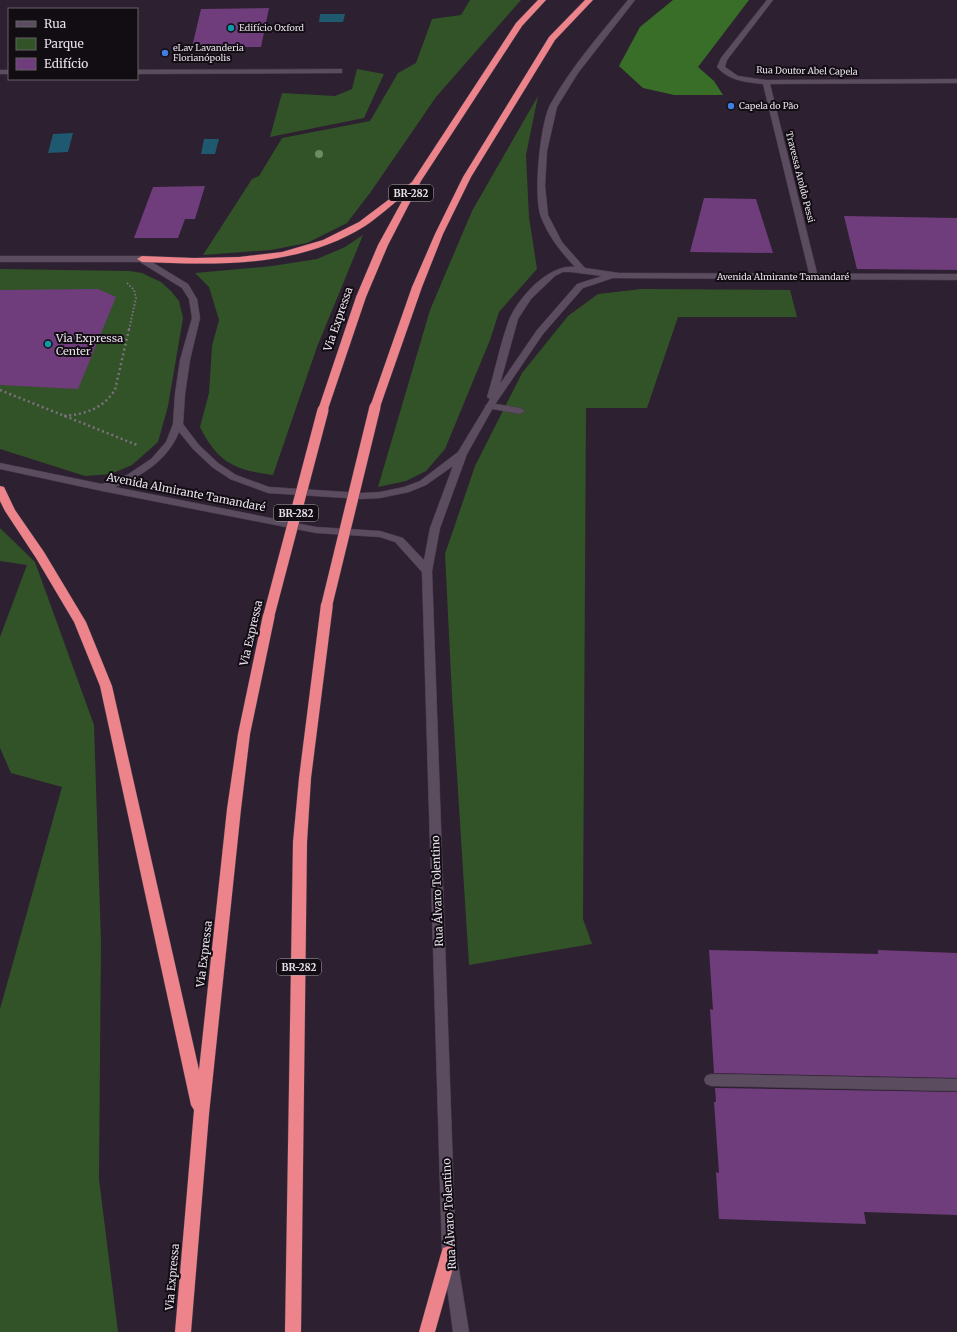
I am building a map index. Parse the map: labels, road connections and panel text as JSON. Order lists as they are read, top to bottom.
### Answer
{
  "streets": {
    "highway": ["BR-282", "Via Expressa"],
    "main road": [
      "Rua Doutor Abel Capela",
      "Travessa Aroldo Pessi",
      "Avenida Almirante Tamandaré",
      "Rua Álvaro Tolentino"
    ]
  },
  "crossings": [
    ["Rua Doutor Abel Capela", "Travessa Aroldo Pessi"],
    ["Travessa Aroldo Pessi", "Avenida Almirante Tamandaré"],
    ["Avenida Almirante Tamandaré", "Rua Álvaro Tolentino"]
  ],
  "places": [
    "Edifício Oxford",
    "eLav Lavanderia Florianópolis",
    "Capela do Pão",
    "Via Expressa Center"
  ],
  "legend": ["Rua", "Parque", "Edifício"]
}
